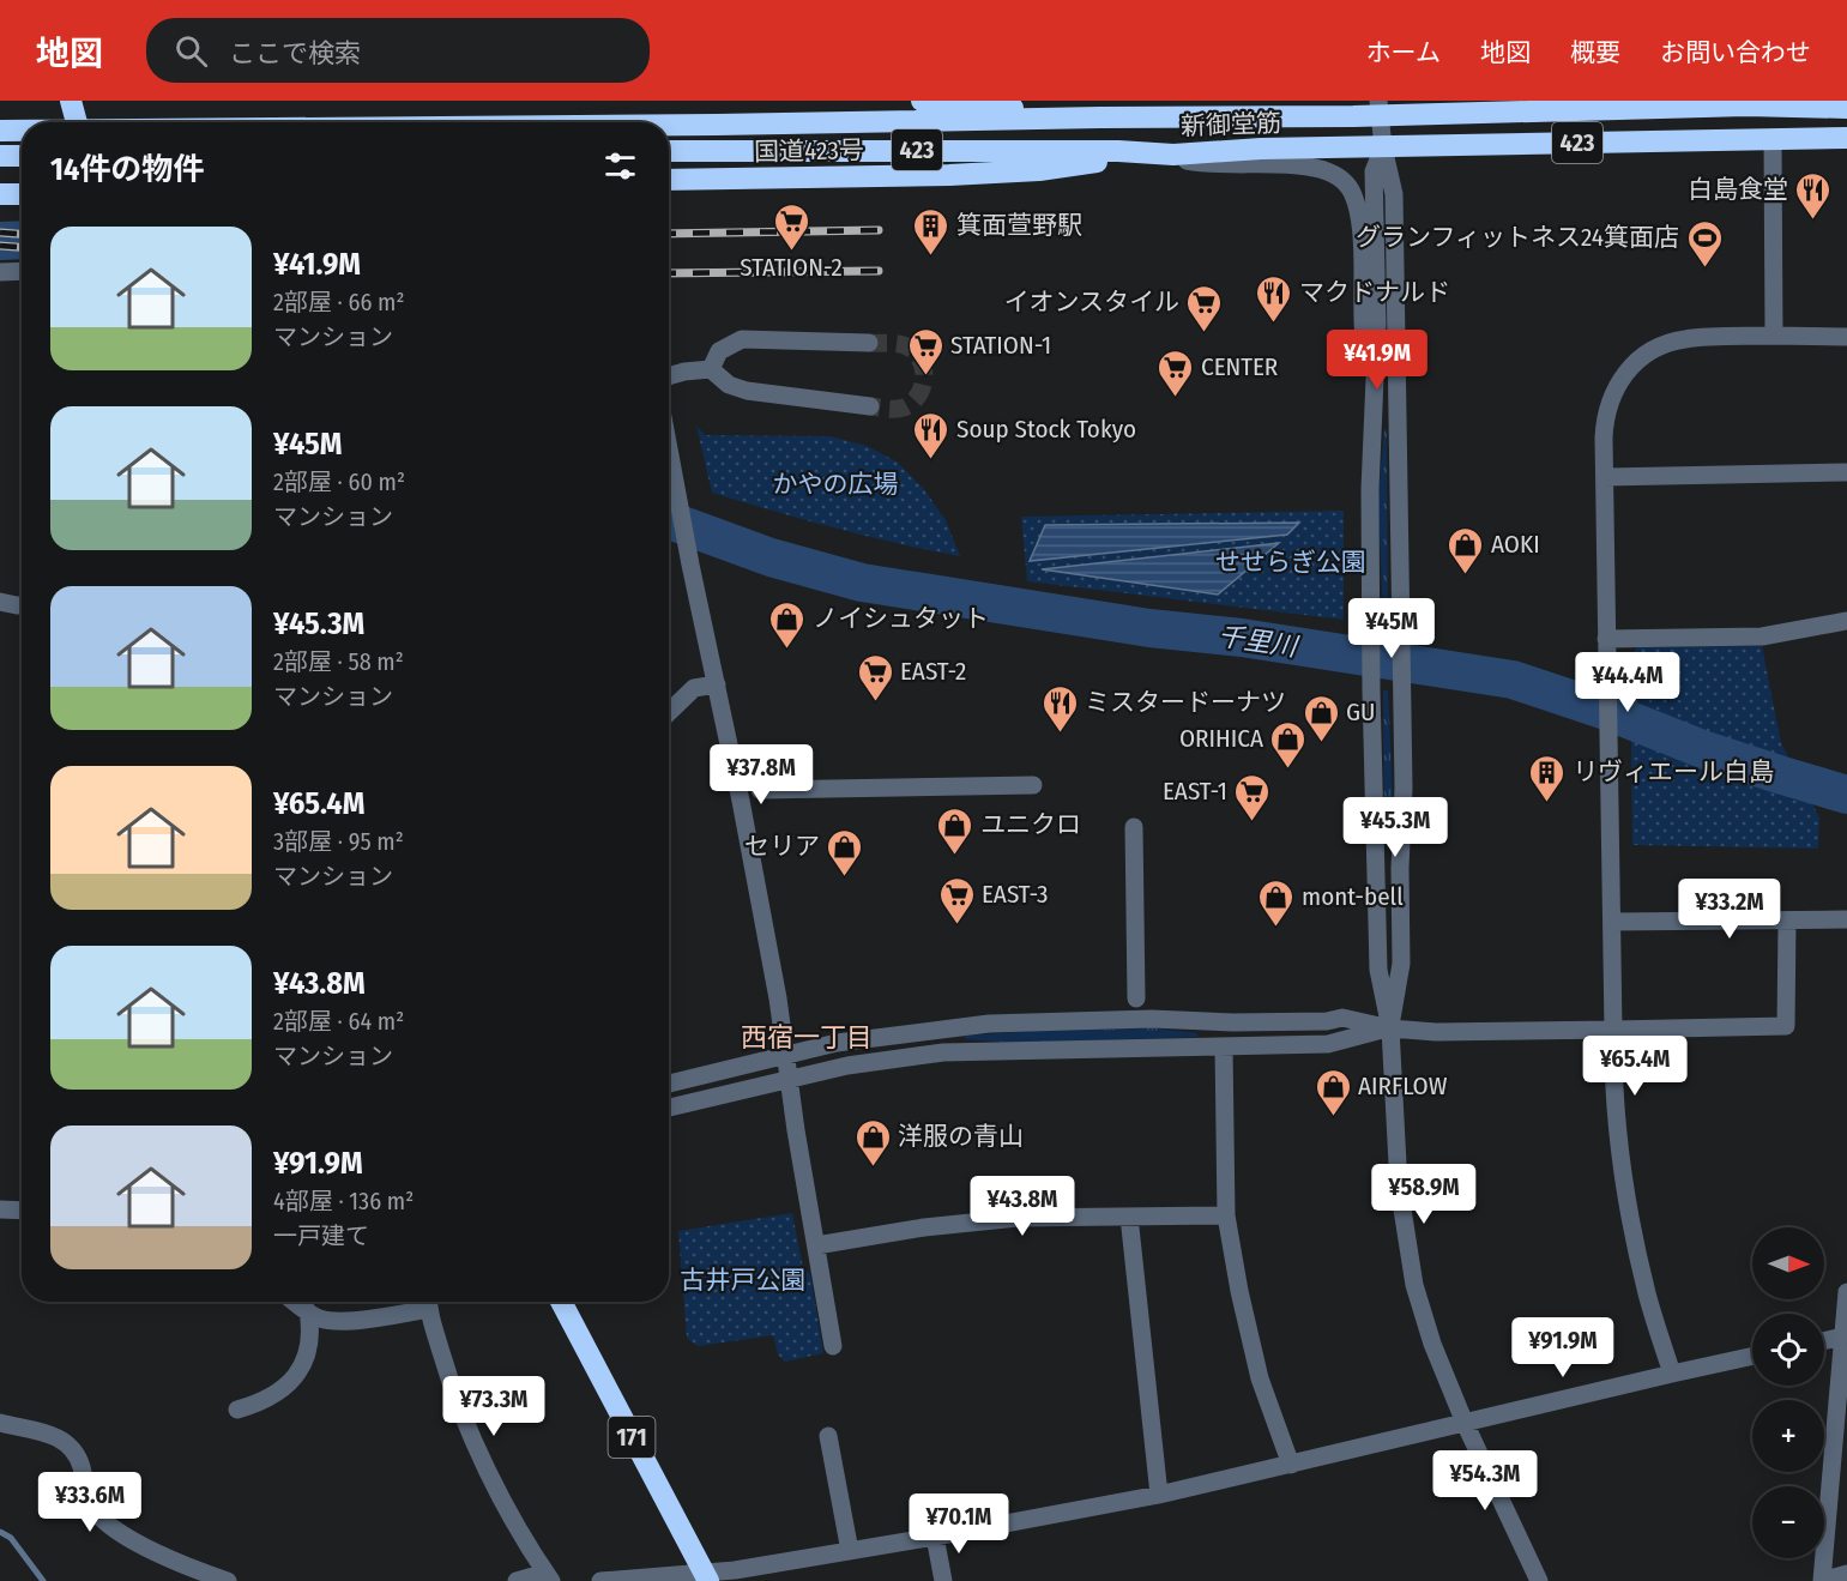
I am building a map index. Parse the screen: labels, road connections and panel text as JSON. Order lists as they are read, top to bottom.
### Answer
{
  "streets": {
    "highway": [
      "新御堂筋",
      "423",
      "国道423号",
      "171"
    ]
  },
  "crossings": [
    ["新御堂筋", "423"],
    ["新御堂筋", "国道423号"]
  ],
  "districts": ["西宿一丁目"],
  "water": ["千里川"],
  "parks": ["かやの広場", "せせらぎ公園", "古井戸公園"],
  "places": {
    "restaurant": [
      "白島食堂",
      "マクドナルド",
      "Soup Stock Tokyo",
      "ミスタードーナツ"
    ],
    "supermarket": [
      "STATION-2",
      "イオンスタイル",
      "STATION-1",
      "CENTER",
      "EAST-2",
      "EAST-1",
      "EAST-3"
    ],
    "building": ["箕面萱野駅", "リヴィエール白島"],
    "sports": ["グランフィットネス24箕面店"],
    "shop": [
      "AOKI",
      "ノイシュタット",
      "GU",
      "ORIHICA",
      "ユニクロ",
      "セリア",
      "mont-bell",
      "AIRFLOW",
      "洋服の青山"
    ]
  },
  "north": "right",
  "page": {
    "header": "地図",
    "search": "ここで検索",
    "nav": [
      "ホーム",
      "地図",
      "概要",
      "お問い合わせ"
    ],
    "heading": "14件の物件",
    "list": [
      {
        "name": "¥41.9M",
        "note": "2部屋 · 66 m² · マンション"
      },
      {
        "name": "¥45M",
        "note": "2部屋 · 60 m² · マンション"
      },
      {
        "name": "¥45.3M",
        "note": "2部屋 · 58 m² · マンション"
      },
      {
        "name": "¥65.4M",
        "note": "3部屋 · 95 m² · マンション"
      },
      {
        "name": "¥43.8M",
        "note": "2部屋 · 64 m² · マンション"
      },
      {
        "name": "¥91.9M",
        "note": "4部屋 · 136 m² · 一戸建て"
      }
    ],
    "price": [
      "¥41.9M",
      "¥45M",
      "¥44.4M",
      "¥37.8M",
      "¥45.3M",
      "¥33.2M",
      "¥65.4M",
      "¥58.9M",
      "¥43.8M",
      "¥91.9M",
      "¥73.3M",
      "¥54.3M",
      "¥33.6M",
      "¥70.1M"
    ],
    "map_buttons": ["+", "−"]
  }
}
